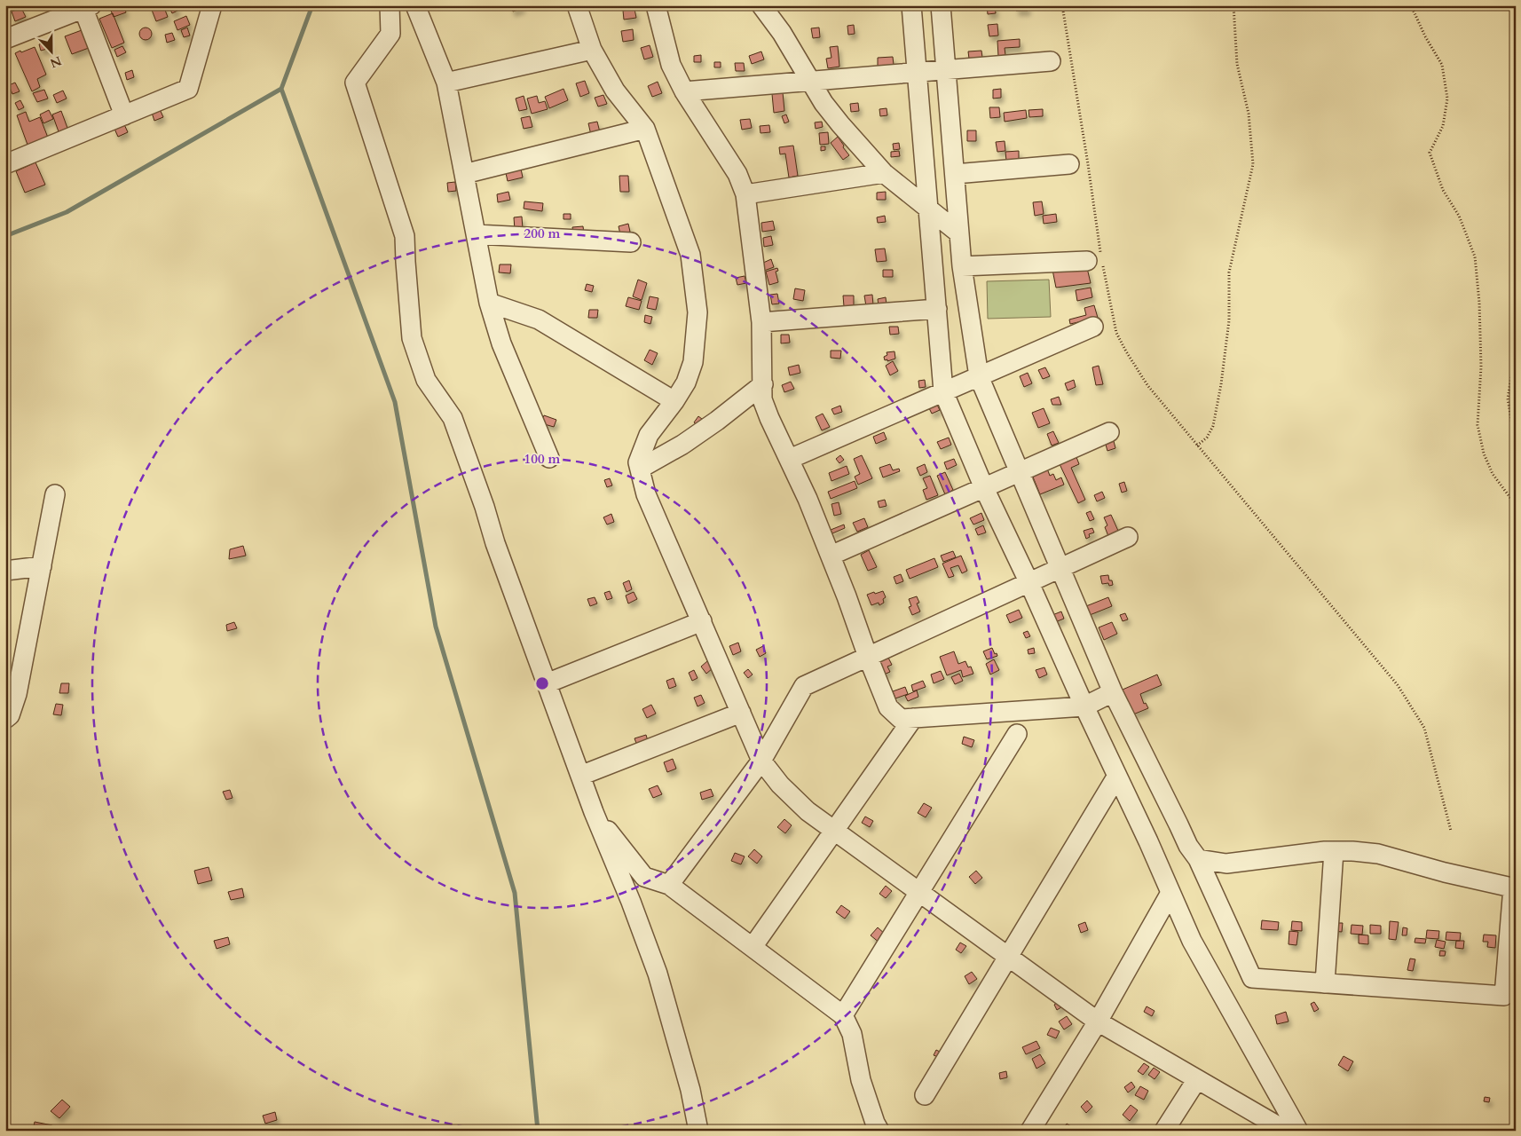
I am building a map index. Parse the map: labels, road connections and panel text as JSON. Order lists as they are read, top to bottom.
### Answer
{
  "north": "bottom",
  "rings": ["200 m", "100 m"]
}
